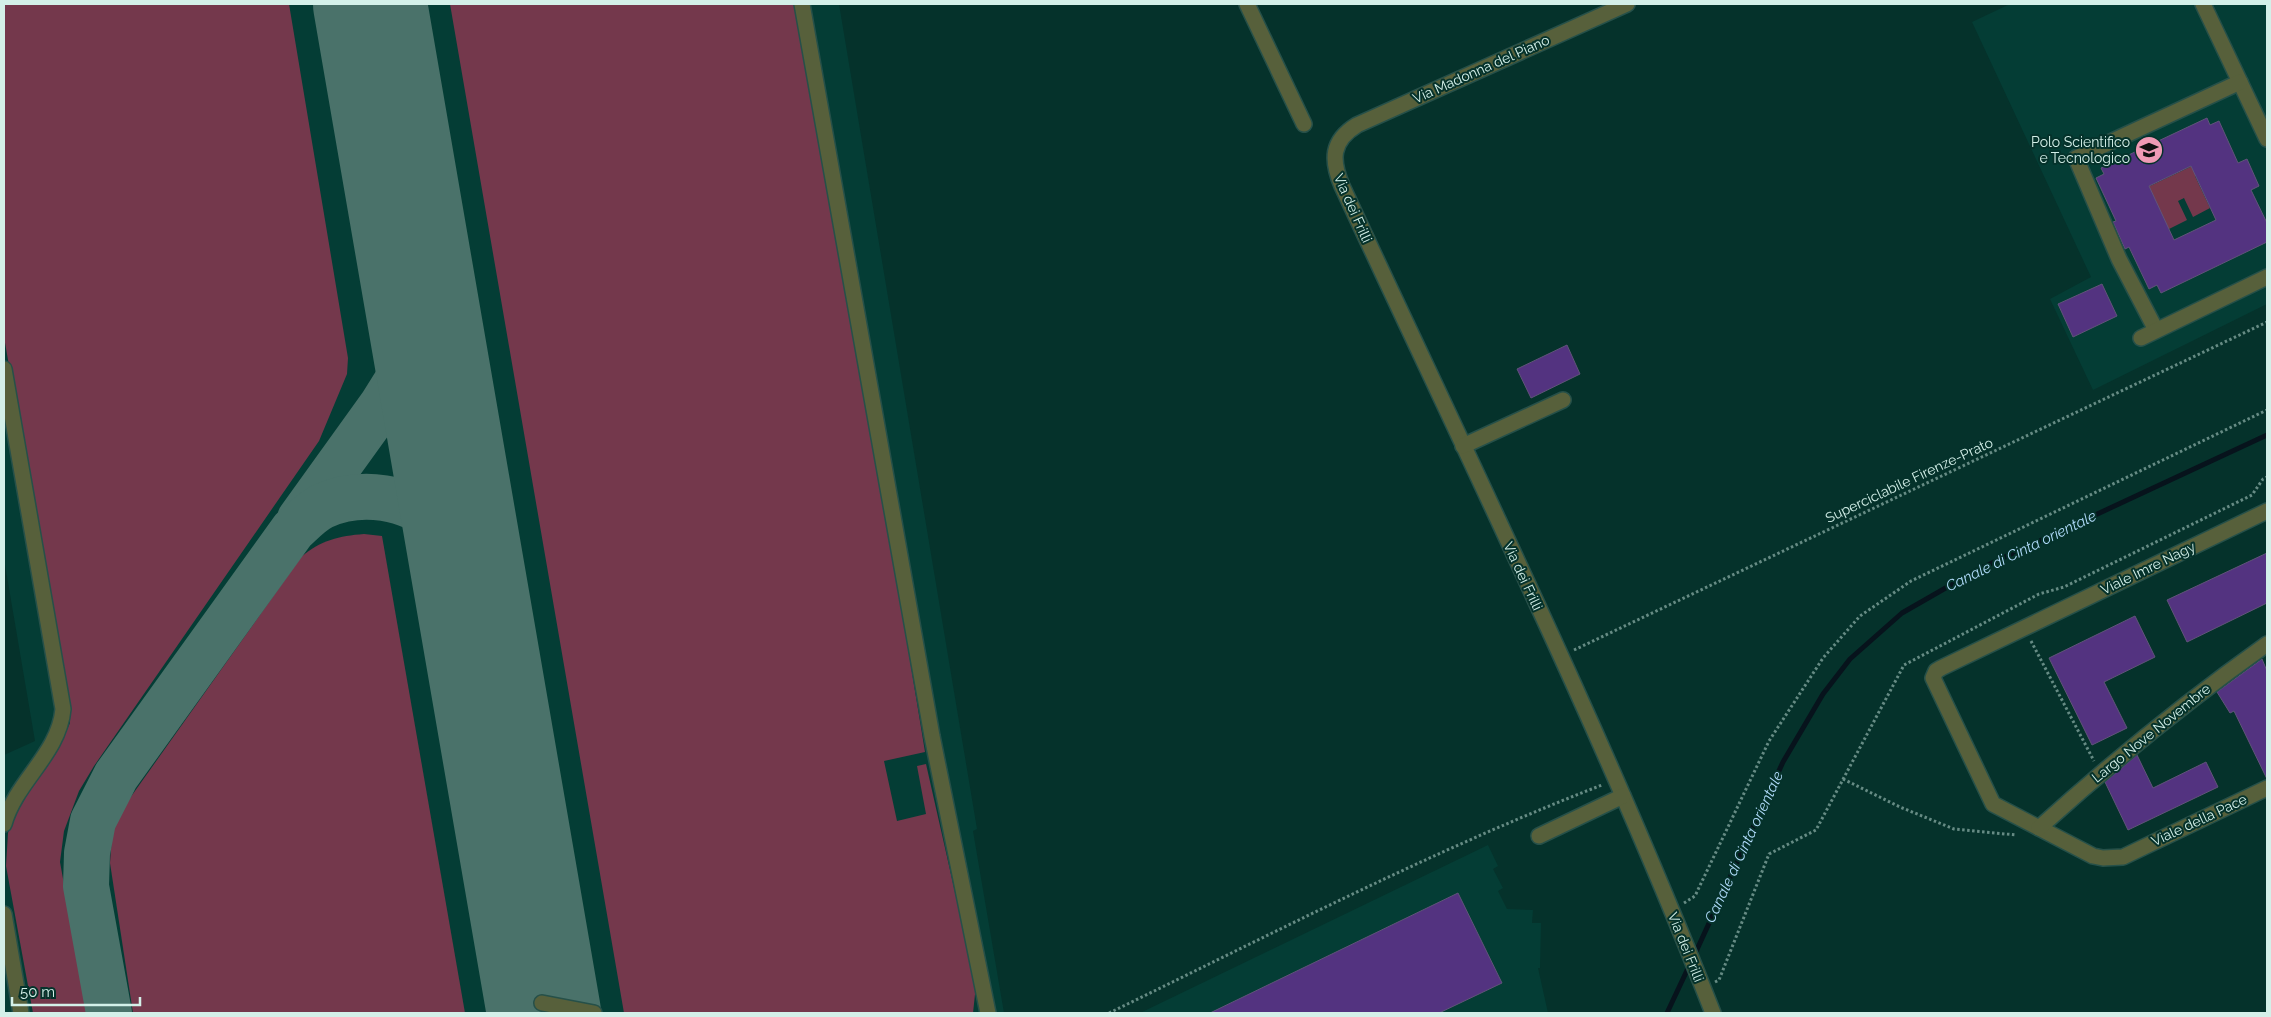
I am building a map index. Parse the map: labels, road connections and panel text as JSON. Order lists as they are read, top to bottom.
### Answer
{
  "streets": {
    "street": [
      "Via Madonna del Piano",
      "Via dei Frilli",
      "Viale Imre Nagy",
      "Largo Nove Novembre",
      "Viale della Pace"
    ],
    "path": ["Superciclabile Firenze-Prato"]
  },
  "crossings": [
    ["Via Madonna del Piano", "Via dei Frilli"],
    ["Via dei Frilli", "Superciclabile Firenze-Prato"],
    ["Viale Imre Nagy", "Largo Nove Novembre"],
    ["Viale Imre Nagy", "Viale della Pace"],
    ["Largo Nove Novembre", "Viale della Pace"]
  ],
  "water": ["Canale di Cinta orientale"],
  "places": {
    "school or university": ["Polo Scientifico e Tecnologico"]
  },
  "scale_bar": "50 m"
}
